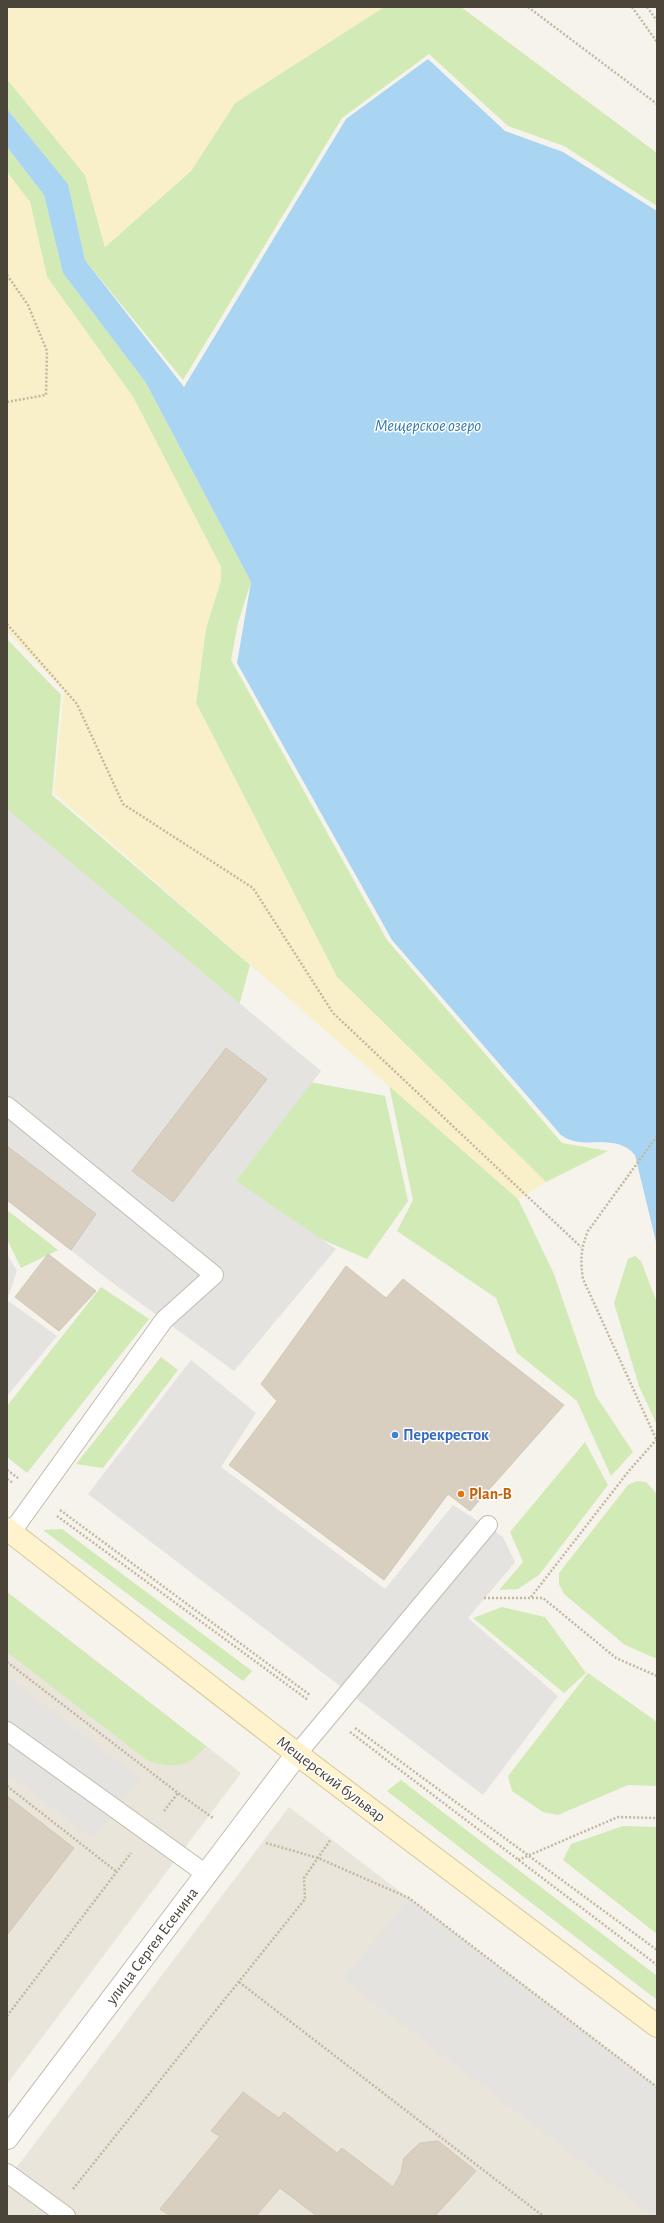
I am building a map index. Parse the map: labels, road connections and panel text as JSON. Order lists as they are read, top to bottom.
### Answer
{
  "streets": {
    "main road": ["Мещерский бульвар"],
    "street": ["улица Сергея Есенина"]
  },
  "crossings": [
    ["Мещерский бульвар", "улица Сергея Есенина"]
  ],
  "water": ["Мещерское озеро"],
  "places": ["Перекресток", "Plan-B"]
}
